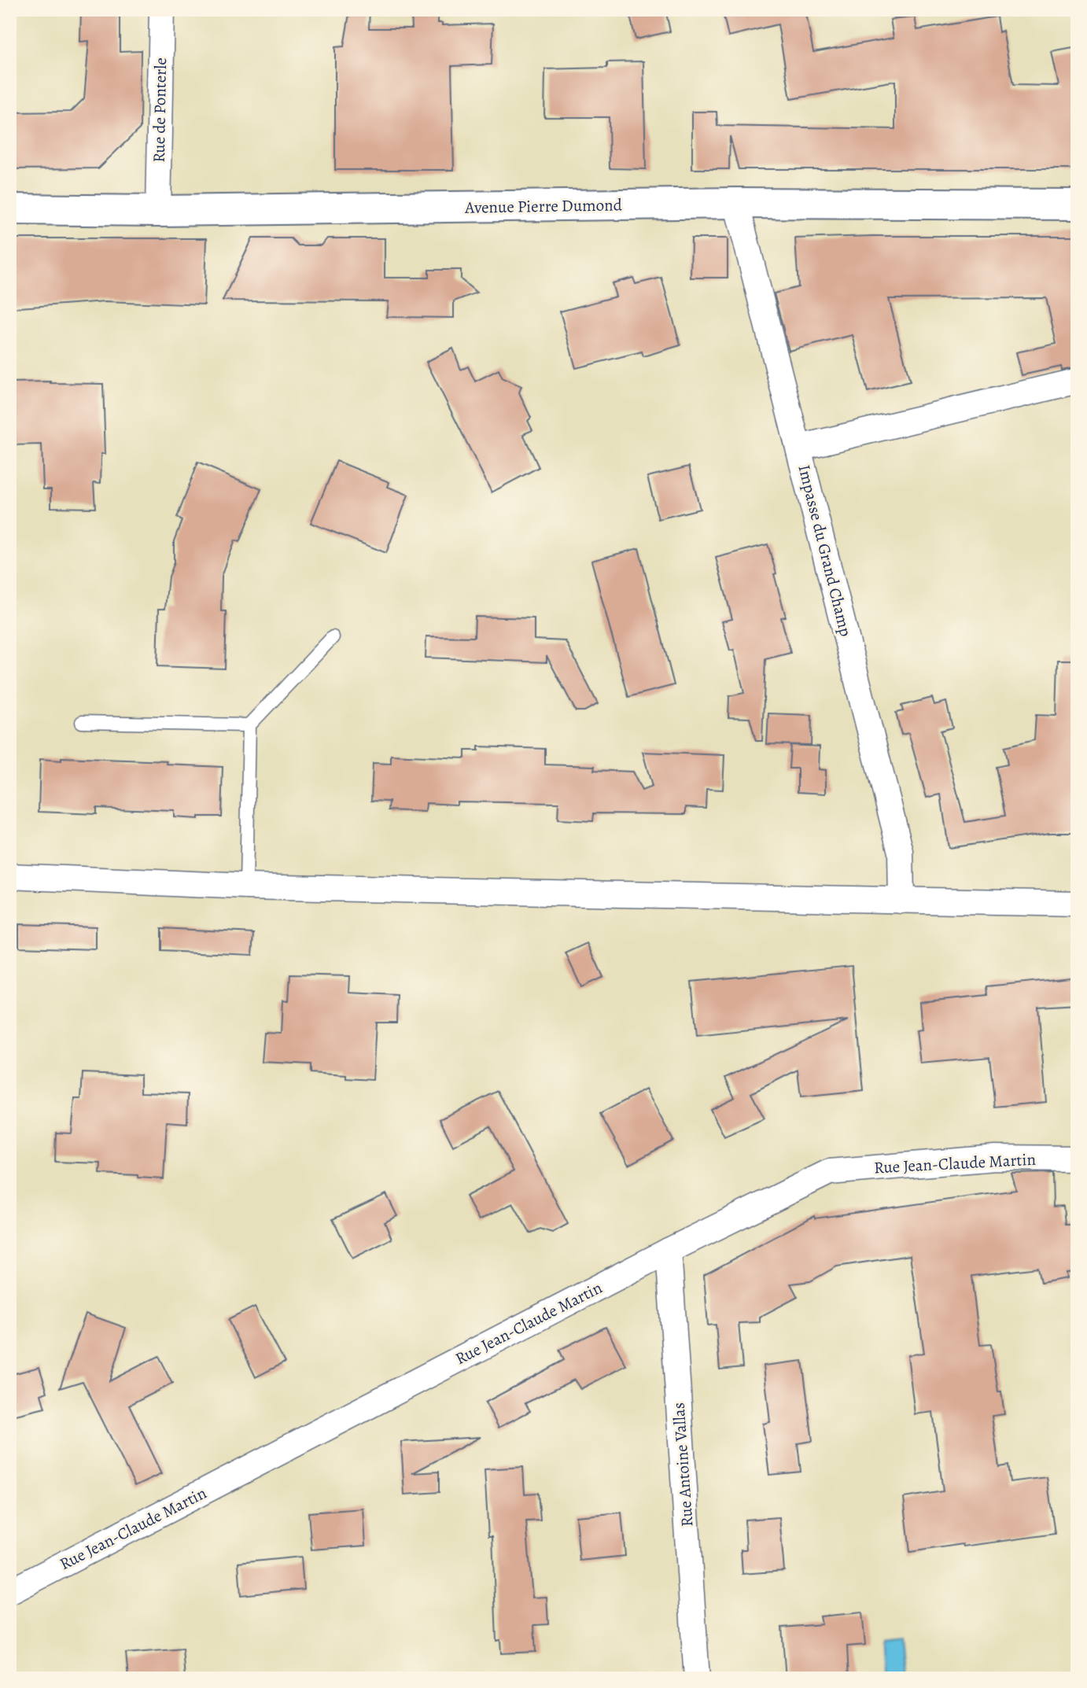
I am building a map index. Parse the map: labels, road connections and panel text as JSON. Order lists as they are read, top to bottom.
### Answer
{
  "streets": {
    "main road": ["Avenue Pierre Dumond"],
    "street": [
      "Rue de Ponterle",
      "Impasse du Grand Champ",
      "Rue Jean-Claude Martin",
      "Rue Antoine Vallas"
    ]
  },
  "crossings": [
    ["Rue de Ponterle", "Avenue Pierre Dumond"],
    ["Avenue Pierre Dumond", "Impasse du Grand Champ"],
    ["Rue Jean-Claude Martin", "Rue Antoine Vallas"]
  ]
}
